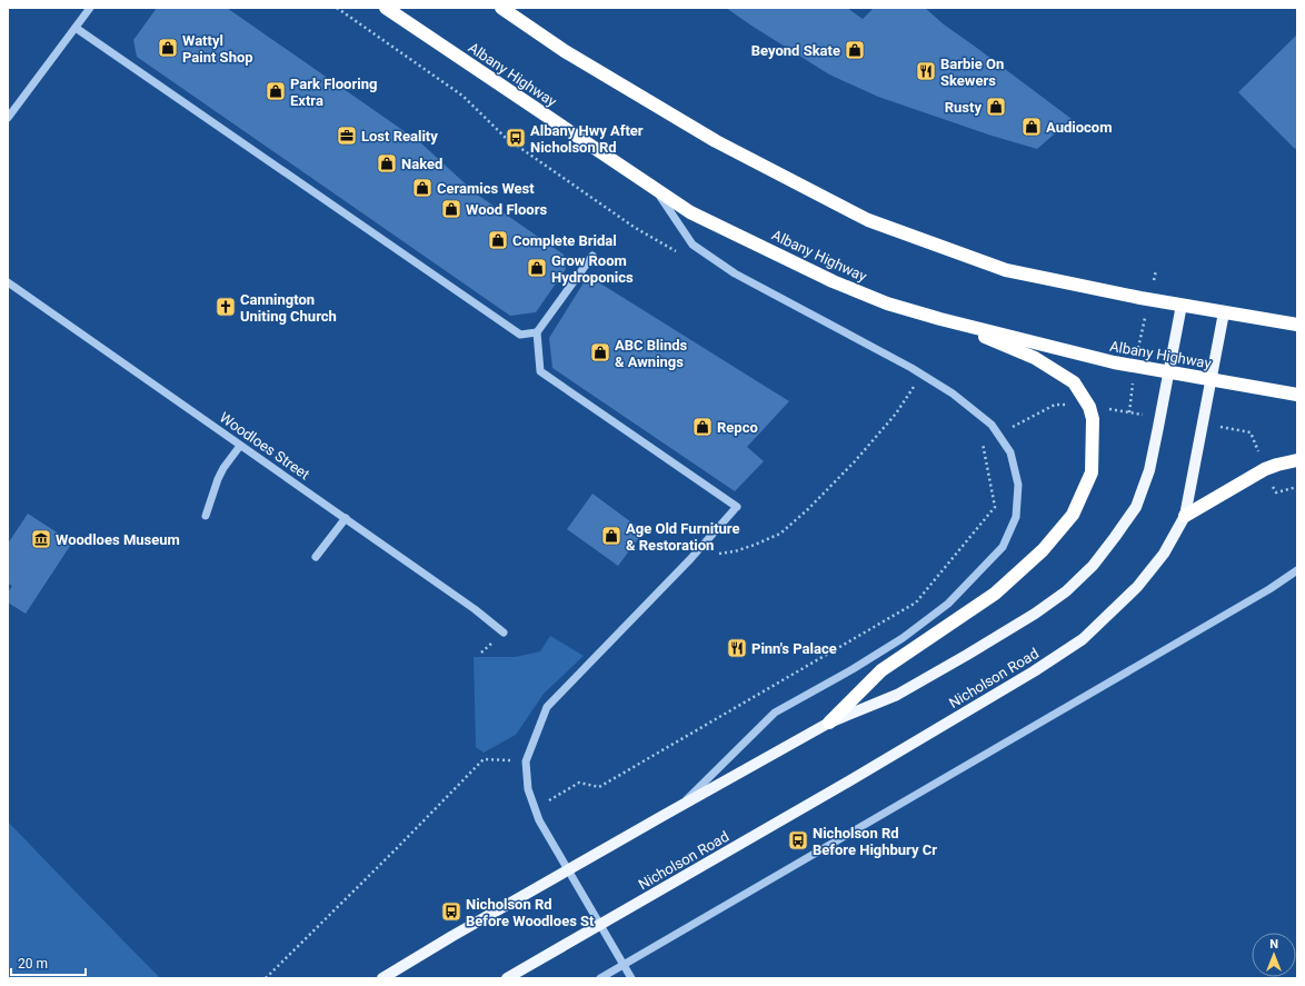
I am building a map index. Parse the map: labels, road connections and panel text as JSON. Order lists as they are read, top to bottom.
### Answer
{
  "streets": {
    "highway": ["Albany Highway"],
    "main road": ["Nicholson Road"],
    "street": ["Woodloes Street"]
  },
  "crossings": [
    ["Albany Highway", "Nicholson Road"]
  ],
  "places": {
    "shop": [
      "Wattyl Paint Shop",
      "Beyond Skate",
      "Park Flooring Extra",
      "Rusty",
      "Audiocom",
      "Naked",
      "Ceramics West",
      "Wood Floors",
      "Complete Bridal",
      "Grow Room Hydroponics",
      "ABC Blinds & Awnings",
      "Repco",
      "Age Old Furniture & Restoration"
    ],
    "restaurant": ["Barbie On Skewers", "Pinn's Palace"],
    "office": ["Lost Reality"],
    "bus stop": ["Albany Hwy After Nicholson Rd", "Nicholson Rd Before Highbury Cr", "Nicholson Rd Before Woodloes St"],
    "church": ["Cannington Uniting Church"],
    "museum": ["Woodloes Museum"]
  },
  "scale_bar": "20 m",
  "north": "top"
}
